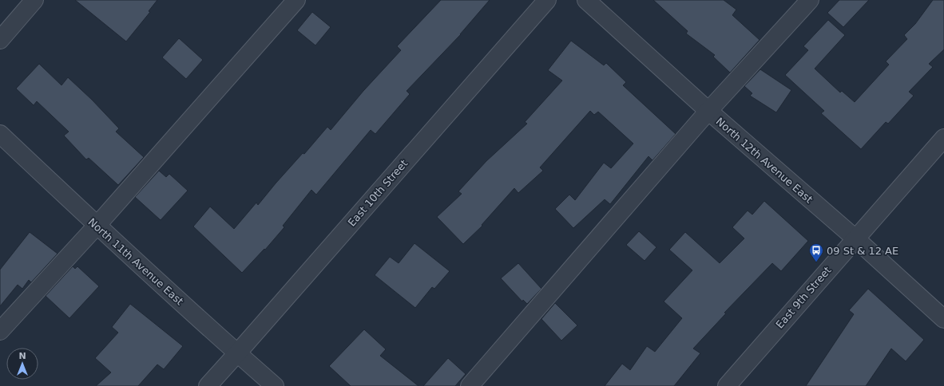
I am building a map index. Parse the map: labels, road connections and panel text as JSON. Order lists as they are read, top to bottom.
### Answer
{
  "streets": {
    "street": [
      "North 12th Avenue East",
      "East 10th Street",
      "North 11th Avenue East",
      "East 9th Street"
    ]
  },
  "crossings": [
    ["North 12th Avenue East", "East 9th Street"],
    ["East 10th Street", "North 11th Avenue East"]
  ],
  "places": {
    "bus stop": ["09 St & 12 AE"]
  },
  "north": "top"
}
